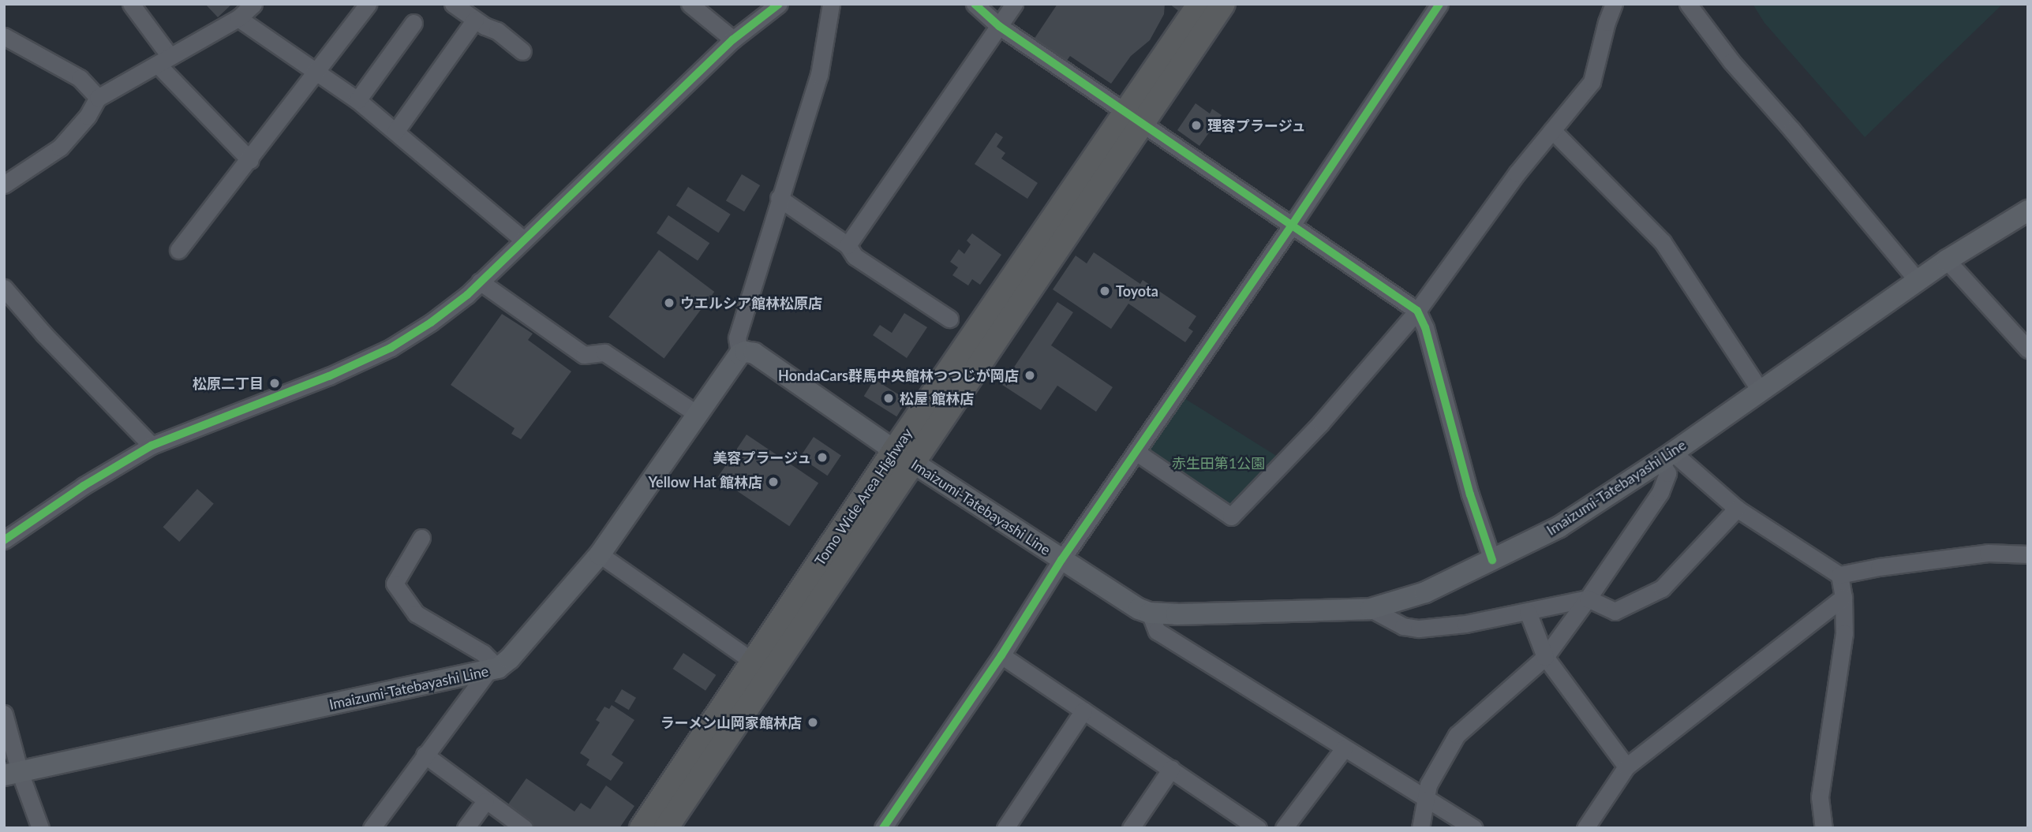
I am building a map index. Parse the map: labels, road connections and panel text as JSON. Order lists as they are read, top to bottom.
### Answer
{
  "streets": {
    "highway": ["Tomo Wide Area Highway"],
    "main road": ["Imaizumi-Tatebayashi Line"]
  },
  "crossings": [
    ["Imaizumi-Tatebayashi Line", "Tomo Wide Area Highway"]
  ],
  "parks": ["赤生田第1公園"],
  "places": [
    "理容プラージュ",
    "Toyota",
    "ウエルシア館林松原店",
    "HondaCars群馬中央館林つつじが岡店",
    "松原二丁目",
    "松屋 館林店",
    "美容プラージュ",
    "Yellow Hat 館林店",
    "ラーメン山岡家館林店"
  ]
}
